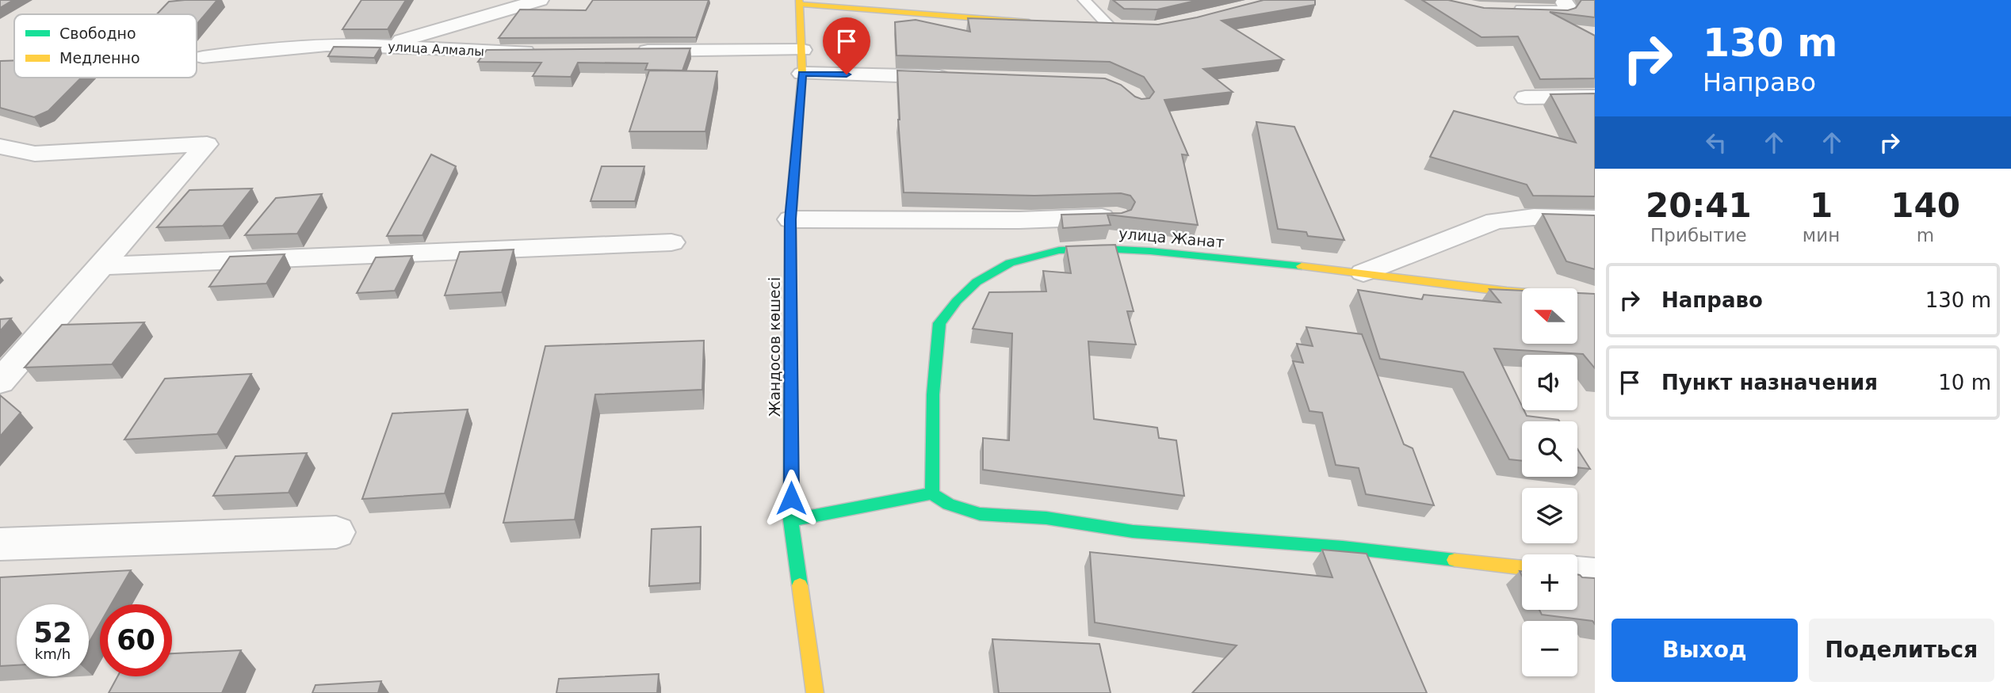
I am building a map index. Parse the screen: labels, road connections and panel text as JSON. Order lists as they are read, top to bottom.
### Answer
{
  "streets": {
    "street": ["улица Алмалы", "улица Жанат", "Жандосов көшесі"]
  },
  "legend": ["Свободно", "Медленно"],
  "north": "left",
  "page": {
    "turn": ["130 m", "Направо"],
    "eta": [
      "20:41",
      "Прибытие",
      "1",
      "мин",
      "140",
      "m"
    ],
    "list": [
      {
        "name": "Направо",
        "value": "130 m"
      },
      {
        "name": "Пункт назначения",
        "value": "10 m"
      }
    ],
    "map_buttons": ["+", "−"],
    "speed": "52 km/h",
    "limit": "60",
    "buttons": ["Выход", "Поделиться"]
  }
}
